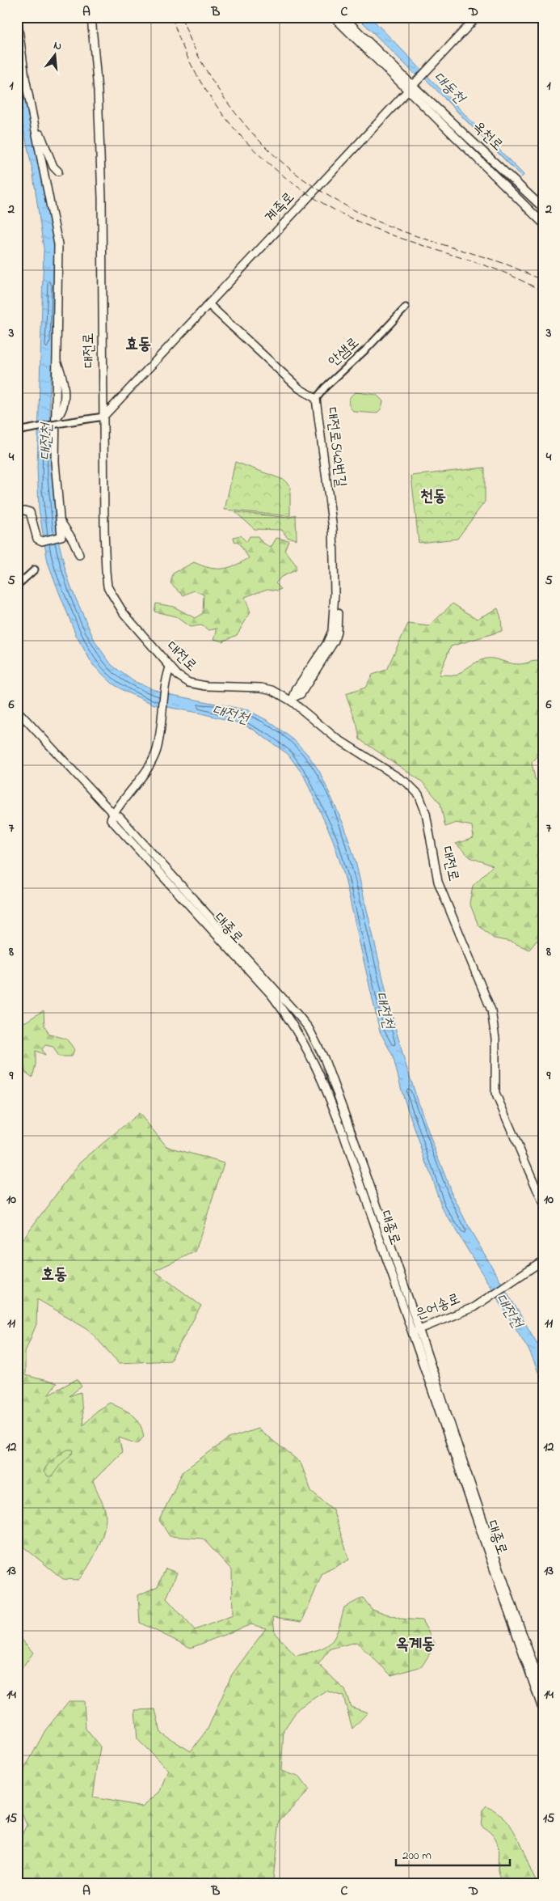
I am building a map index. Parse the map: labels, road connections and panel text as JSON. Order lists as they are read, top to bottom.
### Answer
{
  "streets": {
    "main road": [
      "옥천로",
      "계족로",
      "대전로",
      "대전로542번길",
      "대종로",
      "은어송로"
    ],
    "street": ["안샘로"]
  },
  "crossings": [
    ["옥천로", "계족로"],
    ["계족로", "대전로"],
    ["계족로", "대전로542번길"],
    ["대전로", "대전로542번길"],
    ["안샘로", "대전로542번길"],
    ["대종로", "은어송로"]
  ],
  "districts": [
    "효동",
    "천동",
    "호동",
    "옥계동"
  ],
  "water": ["대동천", "대전천"],
  "scale_bar": "200 m",
  "north": "top",
  "grid": {
    "columns": [
      "A",
      "B",
      "C",
      "D"
    ],
    "rows": [
      "1",
      "2",
      "3",
      "4",
      "5",
      "6",
      "7",
      "8",
      "9",
      "10",
      "11",
      "12",
      "13",
      "14",
      "15"
    ]
  }
}
